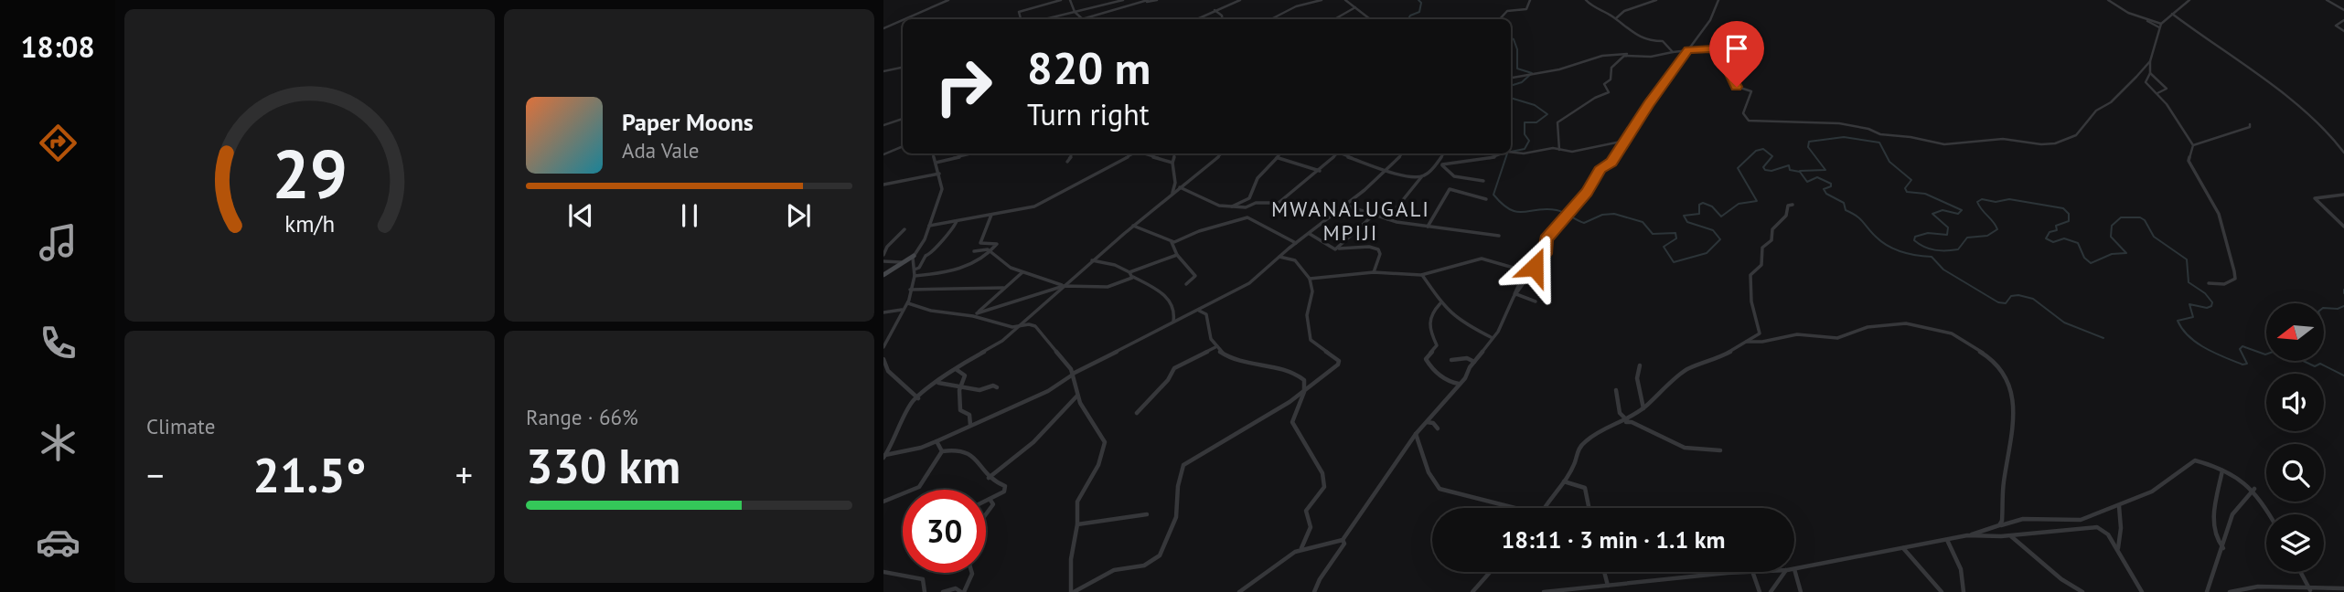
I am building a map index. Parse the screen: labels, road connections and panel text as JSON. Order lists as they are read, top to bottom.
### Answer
{
  "districts": ["MWANALUGALI MPIJI"],
  "north": "left",
  "page": {
    "tabs": "18:08",
    "turn": ["820 m", "Turn right"],
    "song": ["Paper Moons", "Ada Vale"],
    "tile": [
      "Climate",
      ["Range · 66%", "330 km"]
    ],
    "heat": ["−", "21.5°", "+"],
    "limit": "30",
    "trip": "18:11 · 3 min · 1.1 km",
    "gauge": ["29", "km/h"]
  }
}
